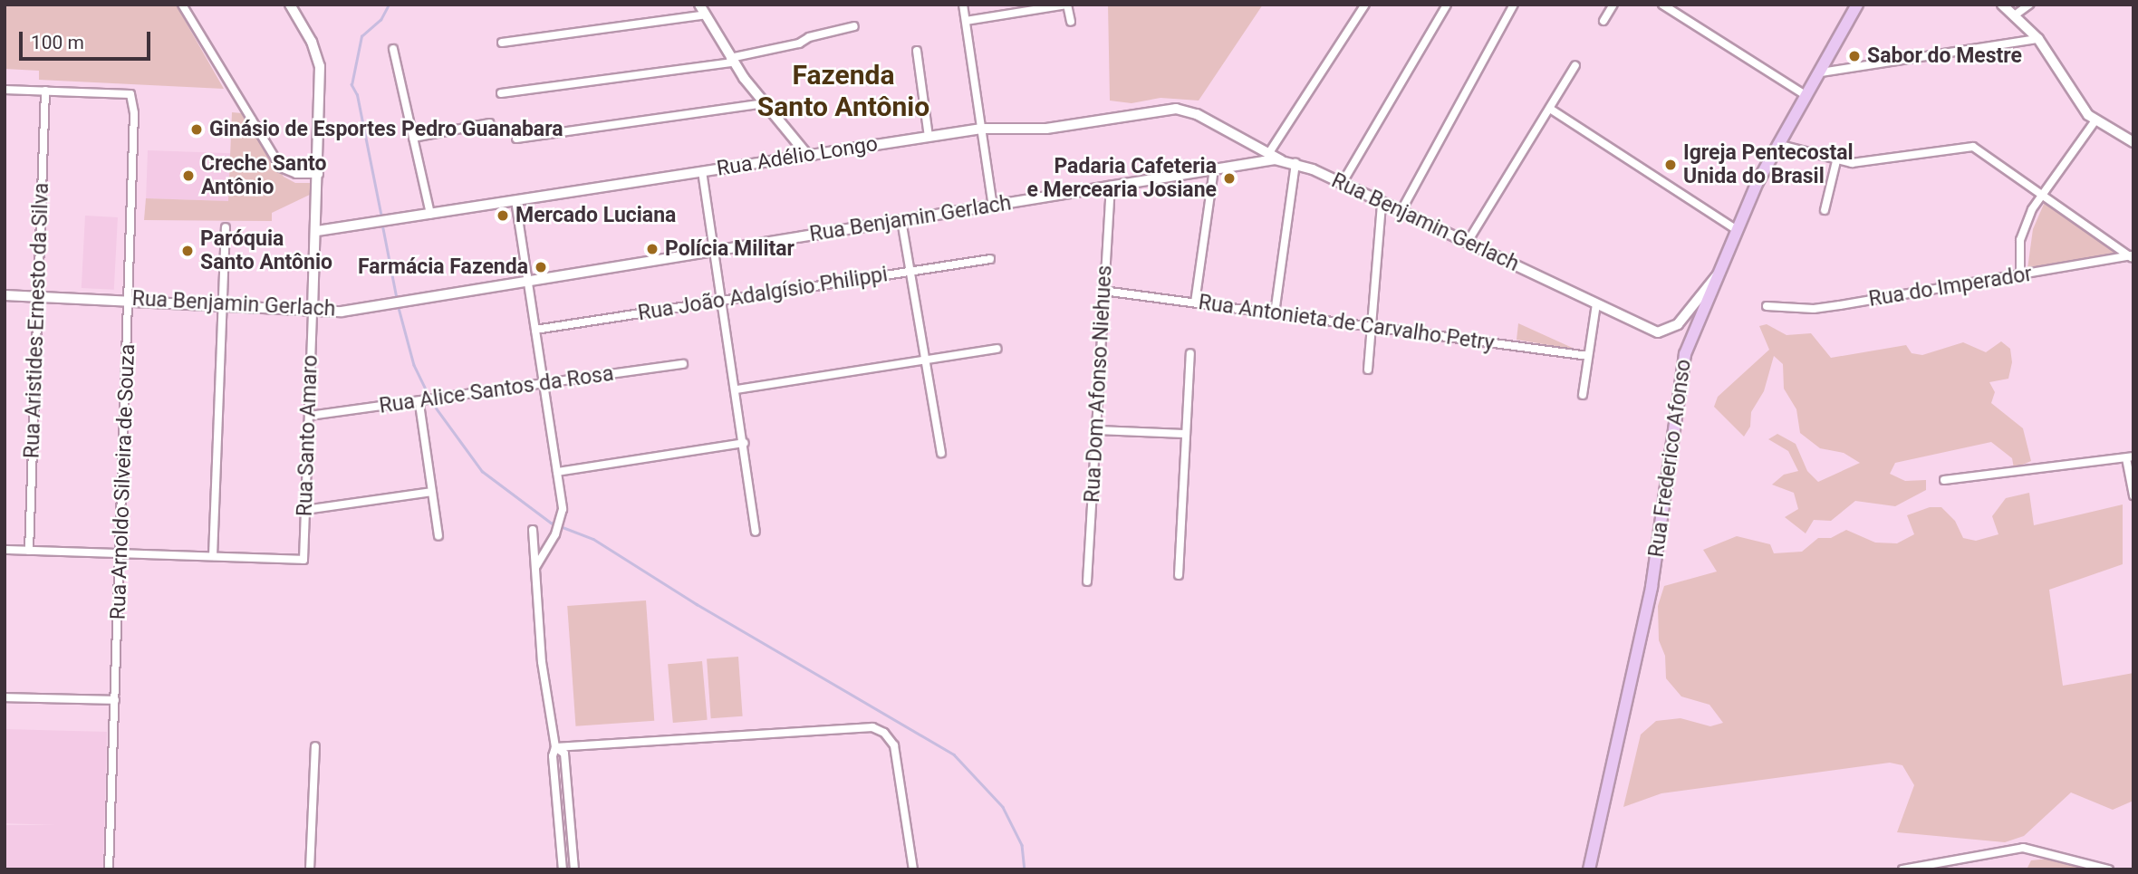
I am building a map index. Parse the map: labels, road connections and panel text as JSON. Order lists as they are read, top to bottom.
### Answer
{
  "streets": {
    "main road": ["Rua Adélio Longo", "Rua Benjamin Gerlach", "Rua Frederico Afonso"],
    "street": [
      "Rua do Imperador",
      "Rua João Adalgísio Philippi",
      "Rua Aristides Ernesto da Silva",
      "Rua Antonieta de Carvalho Petry",
      "Rua Dom Afonso Niehues",
      "Rua Alice Santos da Rosa",
      "Rua Santo Amaro",
      "Rua Arnoldo Silveira de Souza"
    ]
  },
  "crossings": [
    ["Rua Adélio Longo", "Rua Benjamin Gerlach"],
    ["Rua Benjamin Gerlach", "Rua Aristides Ernesto da Silva"],
    ["Rua Benjamin Gerlach", "Rua Dom Afonso Niehues"],
    ["Rua Benjamin Gerlach", "Rua Santo Amaro"],
    ["Rua Benjamin Gerlach", "Rua Frederico Afonso"],
    ["Rua Benjamin Gerlach", "Rua Arnoldo Silveira de Souza"],
    ["Rua Aristides Ernesto da Silva", "Rua Arnoldo Silveira de Souza"],
    ["Rua Antonieta de Carvalho Petry", "Rua Dom Afonso Niehues"],
    ["Rua Alice Santos da Rosa", "Rua Santo Amaro"]
  ],
  "districts": ["Fazenda Santo Antônio"],
  "places": [
    "Sabor do Mestre",
    "Ginásio de Esportes Pedro Guanabara",
    "Igreja Pentecostal Unida do Brasil",
    "Creche Santo Antônio",
    "Padaria Cafeteria e Mercearia Josiane",
    "Mercado Luciana",
    "Polícia Militar",
    "Paróquia Santo Antônio",
    "Farmácia Fazenda"
  ],
  "scale_bar": "100 m"
}
